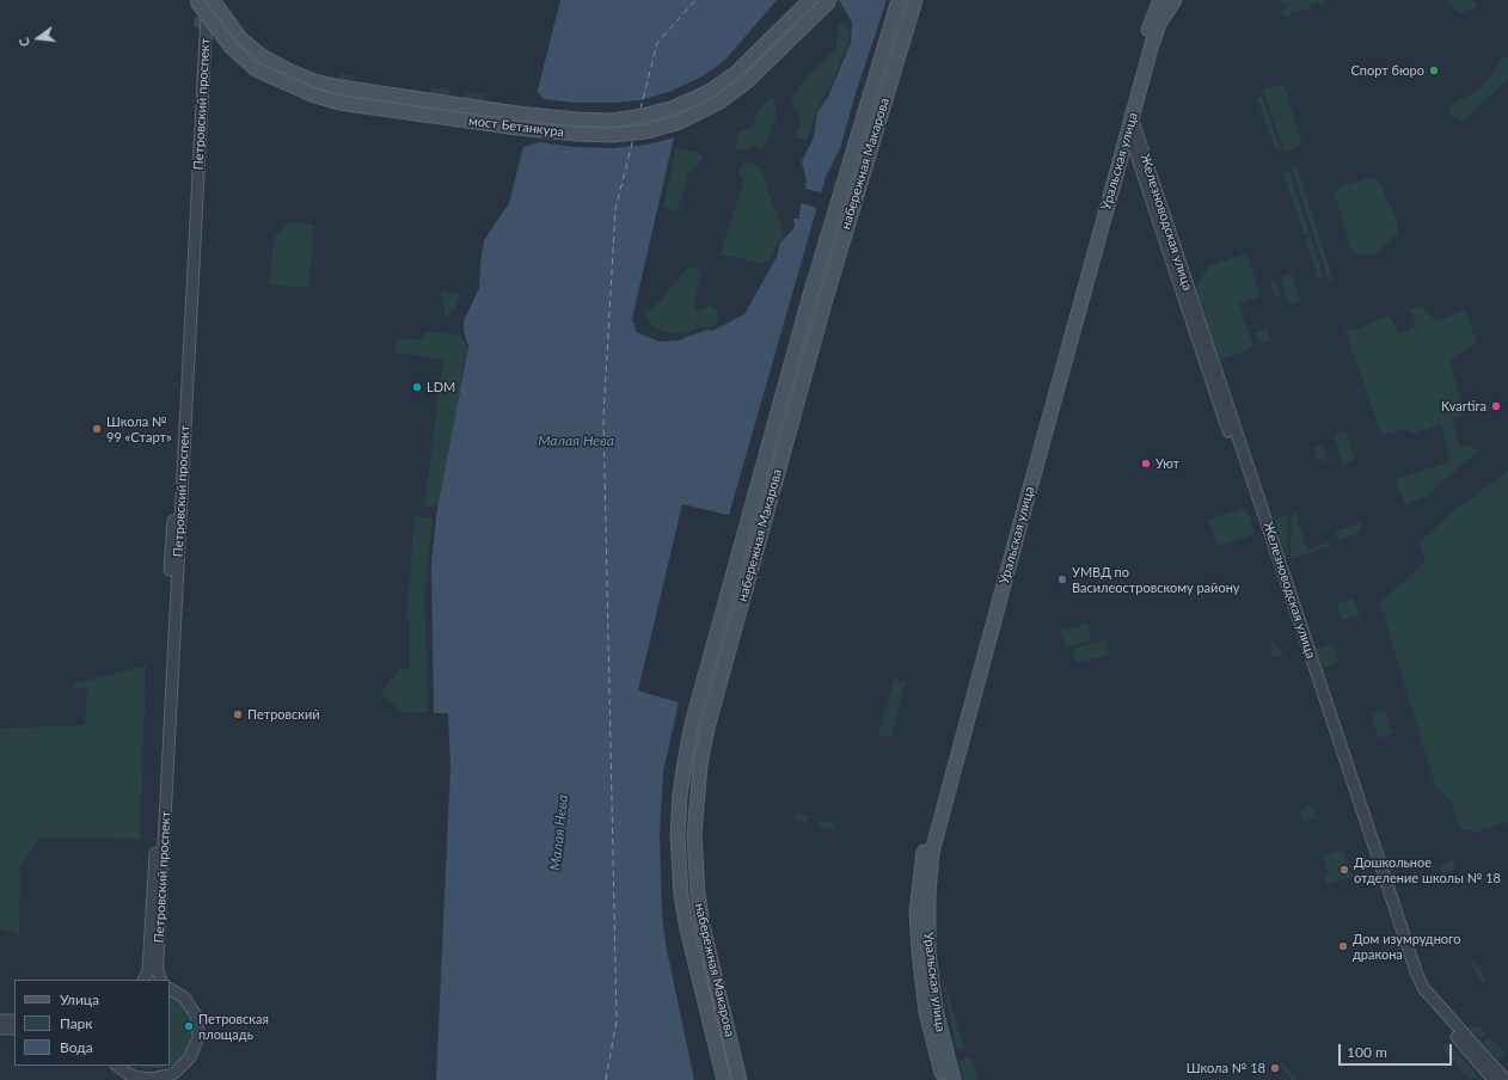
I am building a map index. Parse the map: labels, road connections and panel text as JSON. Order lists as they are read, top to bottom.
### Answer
{
  "streets": {
    "main road": ["мост Бетанкура", "Уральская улица", "набережная Макарова"],
    "street": ["Петровский проспект", "Железноводская улица"]
  },
  "crossings": [
    ["Уральская улица", "Железноводская улица"]
  ],
  "water": ["Малая Нева"],
  "places": [
    "Спорт бюро",
    "LDM",
    "Kvartira",
    "Школа № 99 «Старт»",
    "Уют",
    "УМВД по Василеостровскому району",
    "Петровский",
    "Дошкольное отделение школы № 18",
    "Дом изумрудного дракона",
    "Петровская площадь",
    "Школа № 18"
  ],
  "legend": ["Улица", "Парк", "Вода"],
  "scale_bar": "100 m",
  "north": "left"
}
